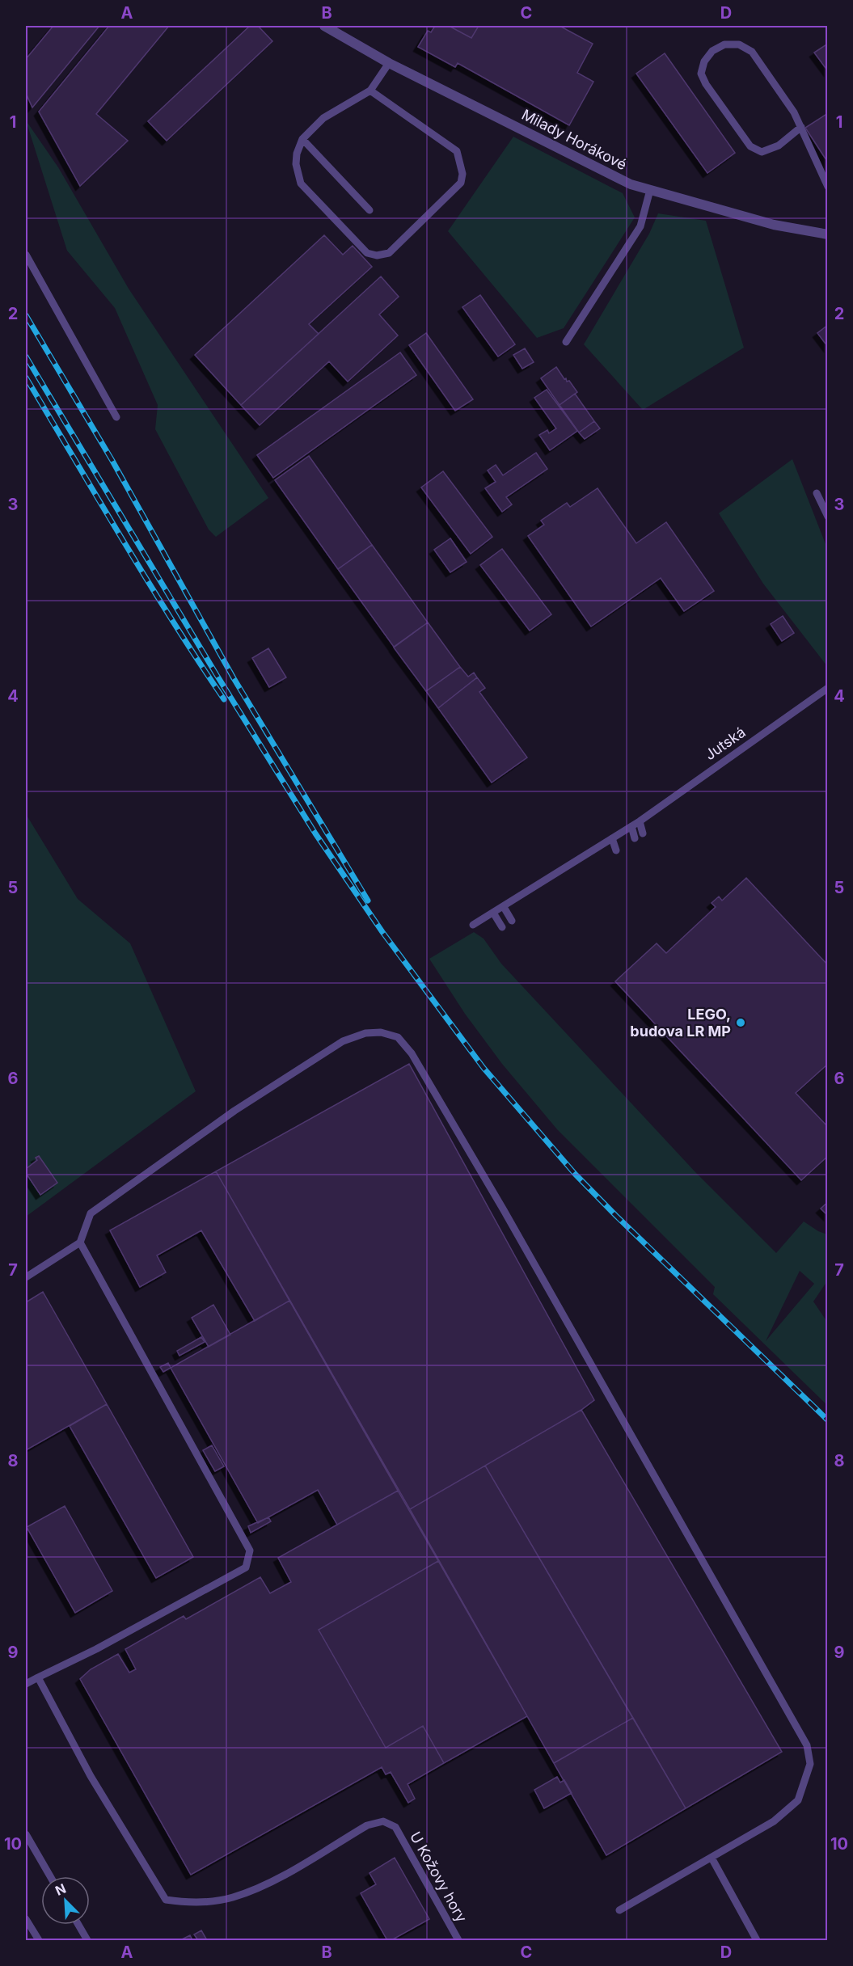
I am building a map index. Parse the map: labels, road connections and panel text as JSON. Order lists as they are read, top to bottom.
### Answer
{
  "streets": {
    "street": ["Milady Horákové"],
    "lane": ["Jutská", "U Kožovy hory"]
  },
  "places": ["LEGO, budova LR MP"],
  "north": "top left",
  "grid": {
    "columns": [
      "A",
      "B",
      "C",
      "D"
    ],
    "rows": [
      "1",
      "2",
      "3",
      "4",
      "5",
      "6",
      "7",
      "8",
      "9",
      "10"
    ]
  }
}
